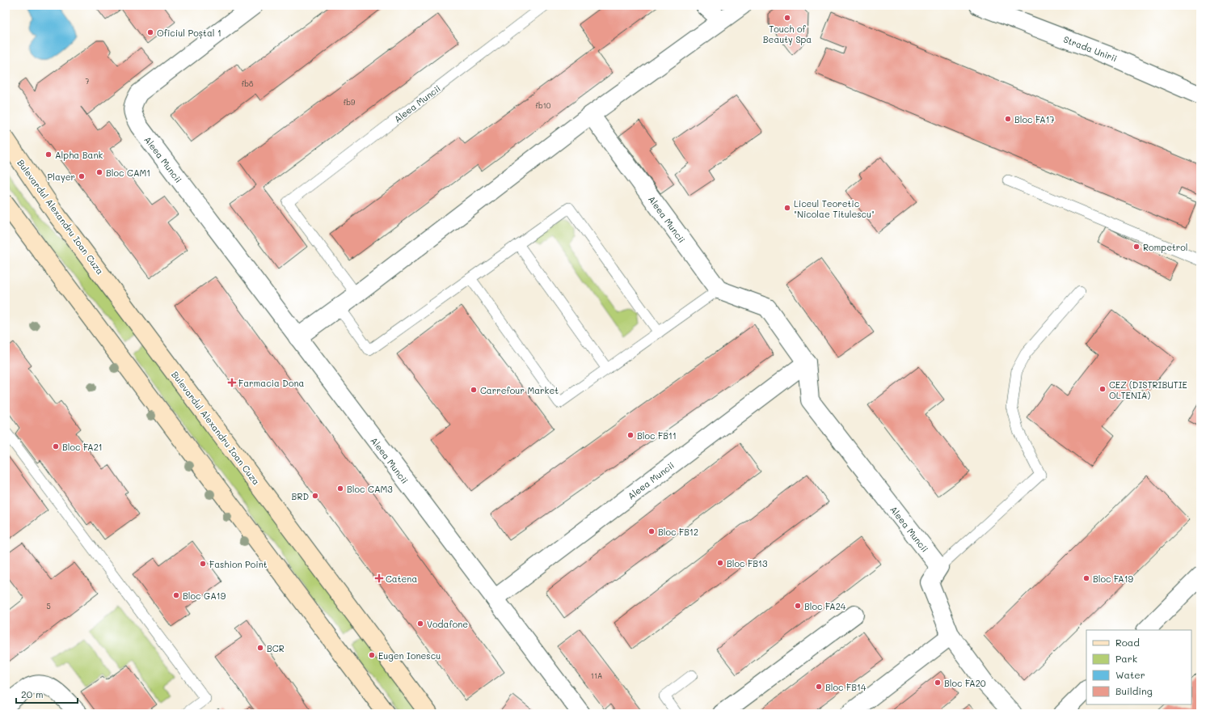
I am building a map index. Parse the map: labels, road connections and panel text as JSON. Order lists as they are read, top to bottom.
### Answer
{
  "streets": {
    "main road": ["Bulevardul Alexandru Ioan Cuza"],
    "street": ["Strada Unirii", "Aleea Muncii"]
  },
  "places": {
    "other": [
      "Touch of Beauty Spa",
      "Oficiul Poștal 1",
      "Bloc FA17",
      "Alpha Bank",
      "Bloc CAM1",
      "Player",
      "Liceul Teoretic \"Nicolae Titulescu\"",
      "Rompetrol",
      "CEZ (DISTRIBUTIE OLTENIA)",
      "Carrefour Market",
      "Bloc FB11",
      "Bloc FA21",
      "Bloc CAM3",
      "BRD",
      "Bloc FB12",
      "Bloc FB13",
      "Fashion Point",
      "Bloc FA19",
      "Bloc GA19",
      "Bloc FA24",
      "Vodafone",
      "BCR",
      "Eugen Ionescu",
      "Bloc FA20",
      "Bloc FB14"
    ],
    "health": ["Farmacia Dona", "Catena"]
  },
  "house_numbers": [
    "7",
    "fb8",
    "fb9",
    "fb10",
    "5",
    "11A"
  ],
  "legend": [
    "Road",
    "Park",
    "Water",
    "Building"
  ],
  "scale_bar": "20 m"
}
